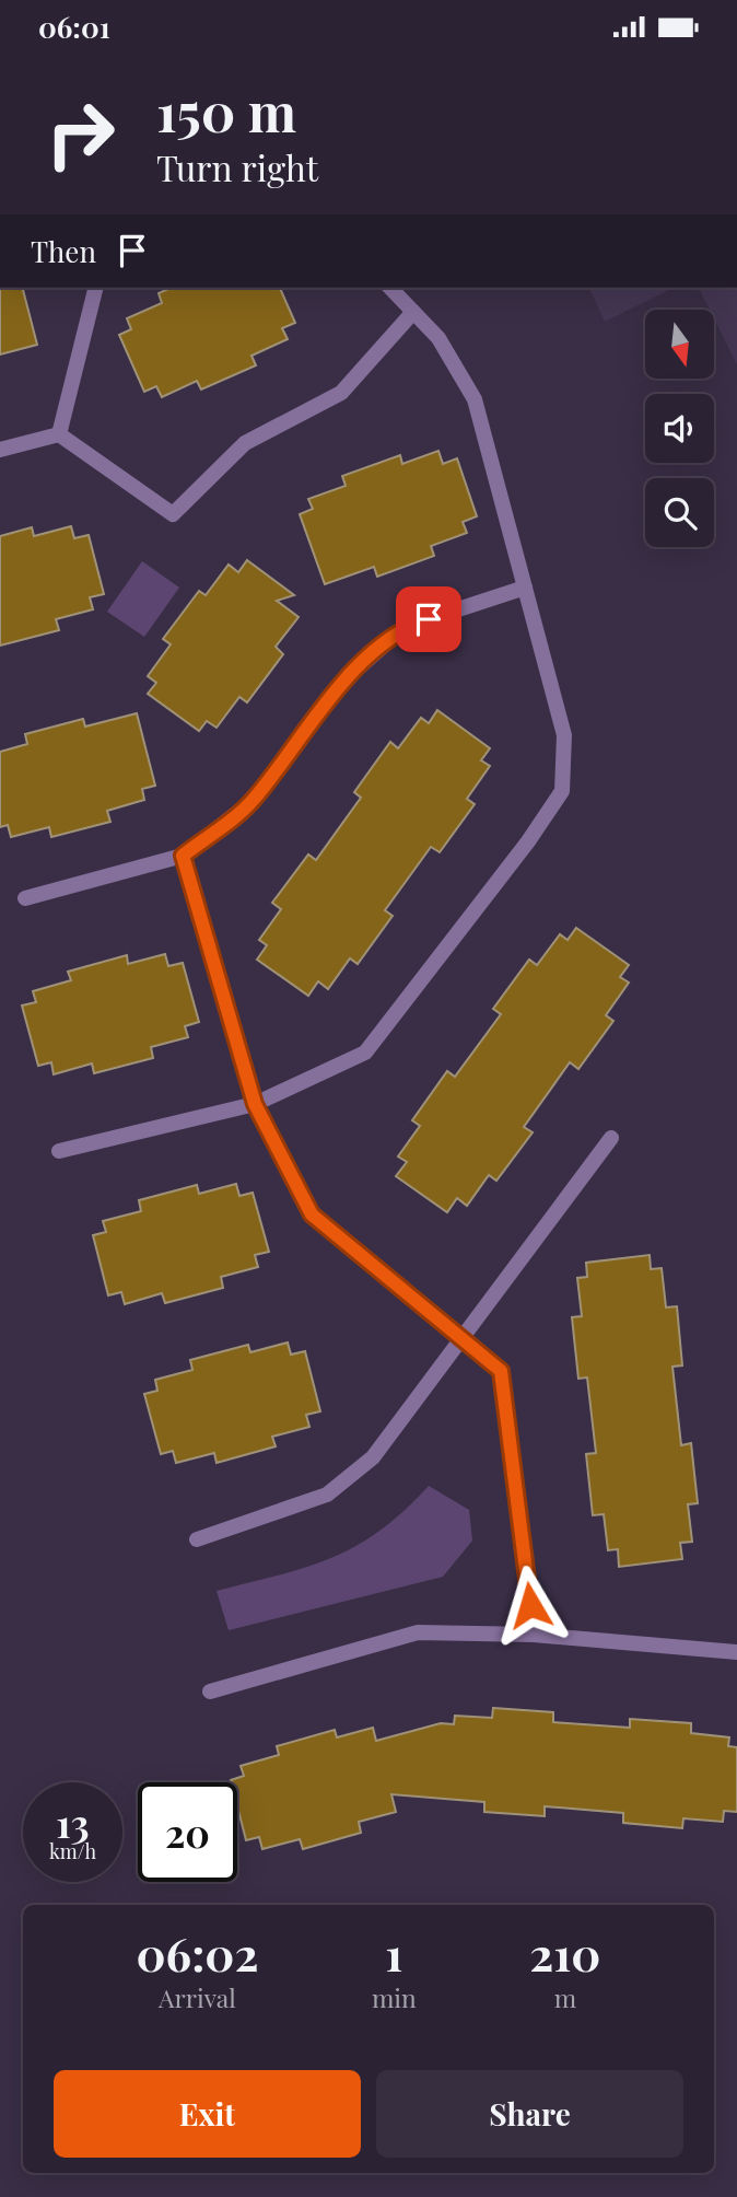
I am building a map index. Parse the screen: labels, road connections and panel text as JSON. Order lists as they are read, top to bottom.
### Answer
{
  "north": "bottom",
  "page": {
    "status": "06:01",
    "turn": ["150 m", "Turn right"],
    "then": "Then",
    "speed": "13 km/h",
    "limit": "20",
    "eta": [
      "06:02",
      "Arrival",
      "1",
      "min",
      "210",
      "m"
    ],
    "buttons": ["Exit", "Share"]
  }
}
